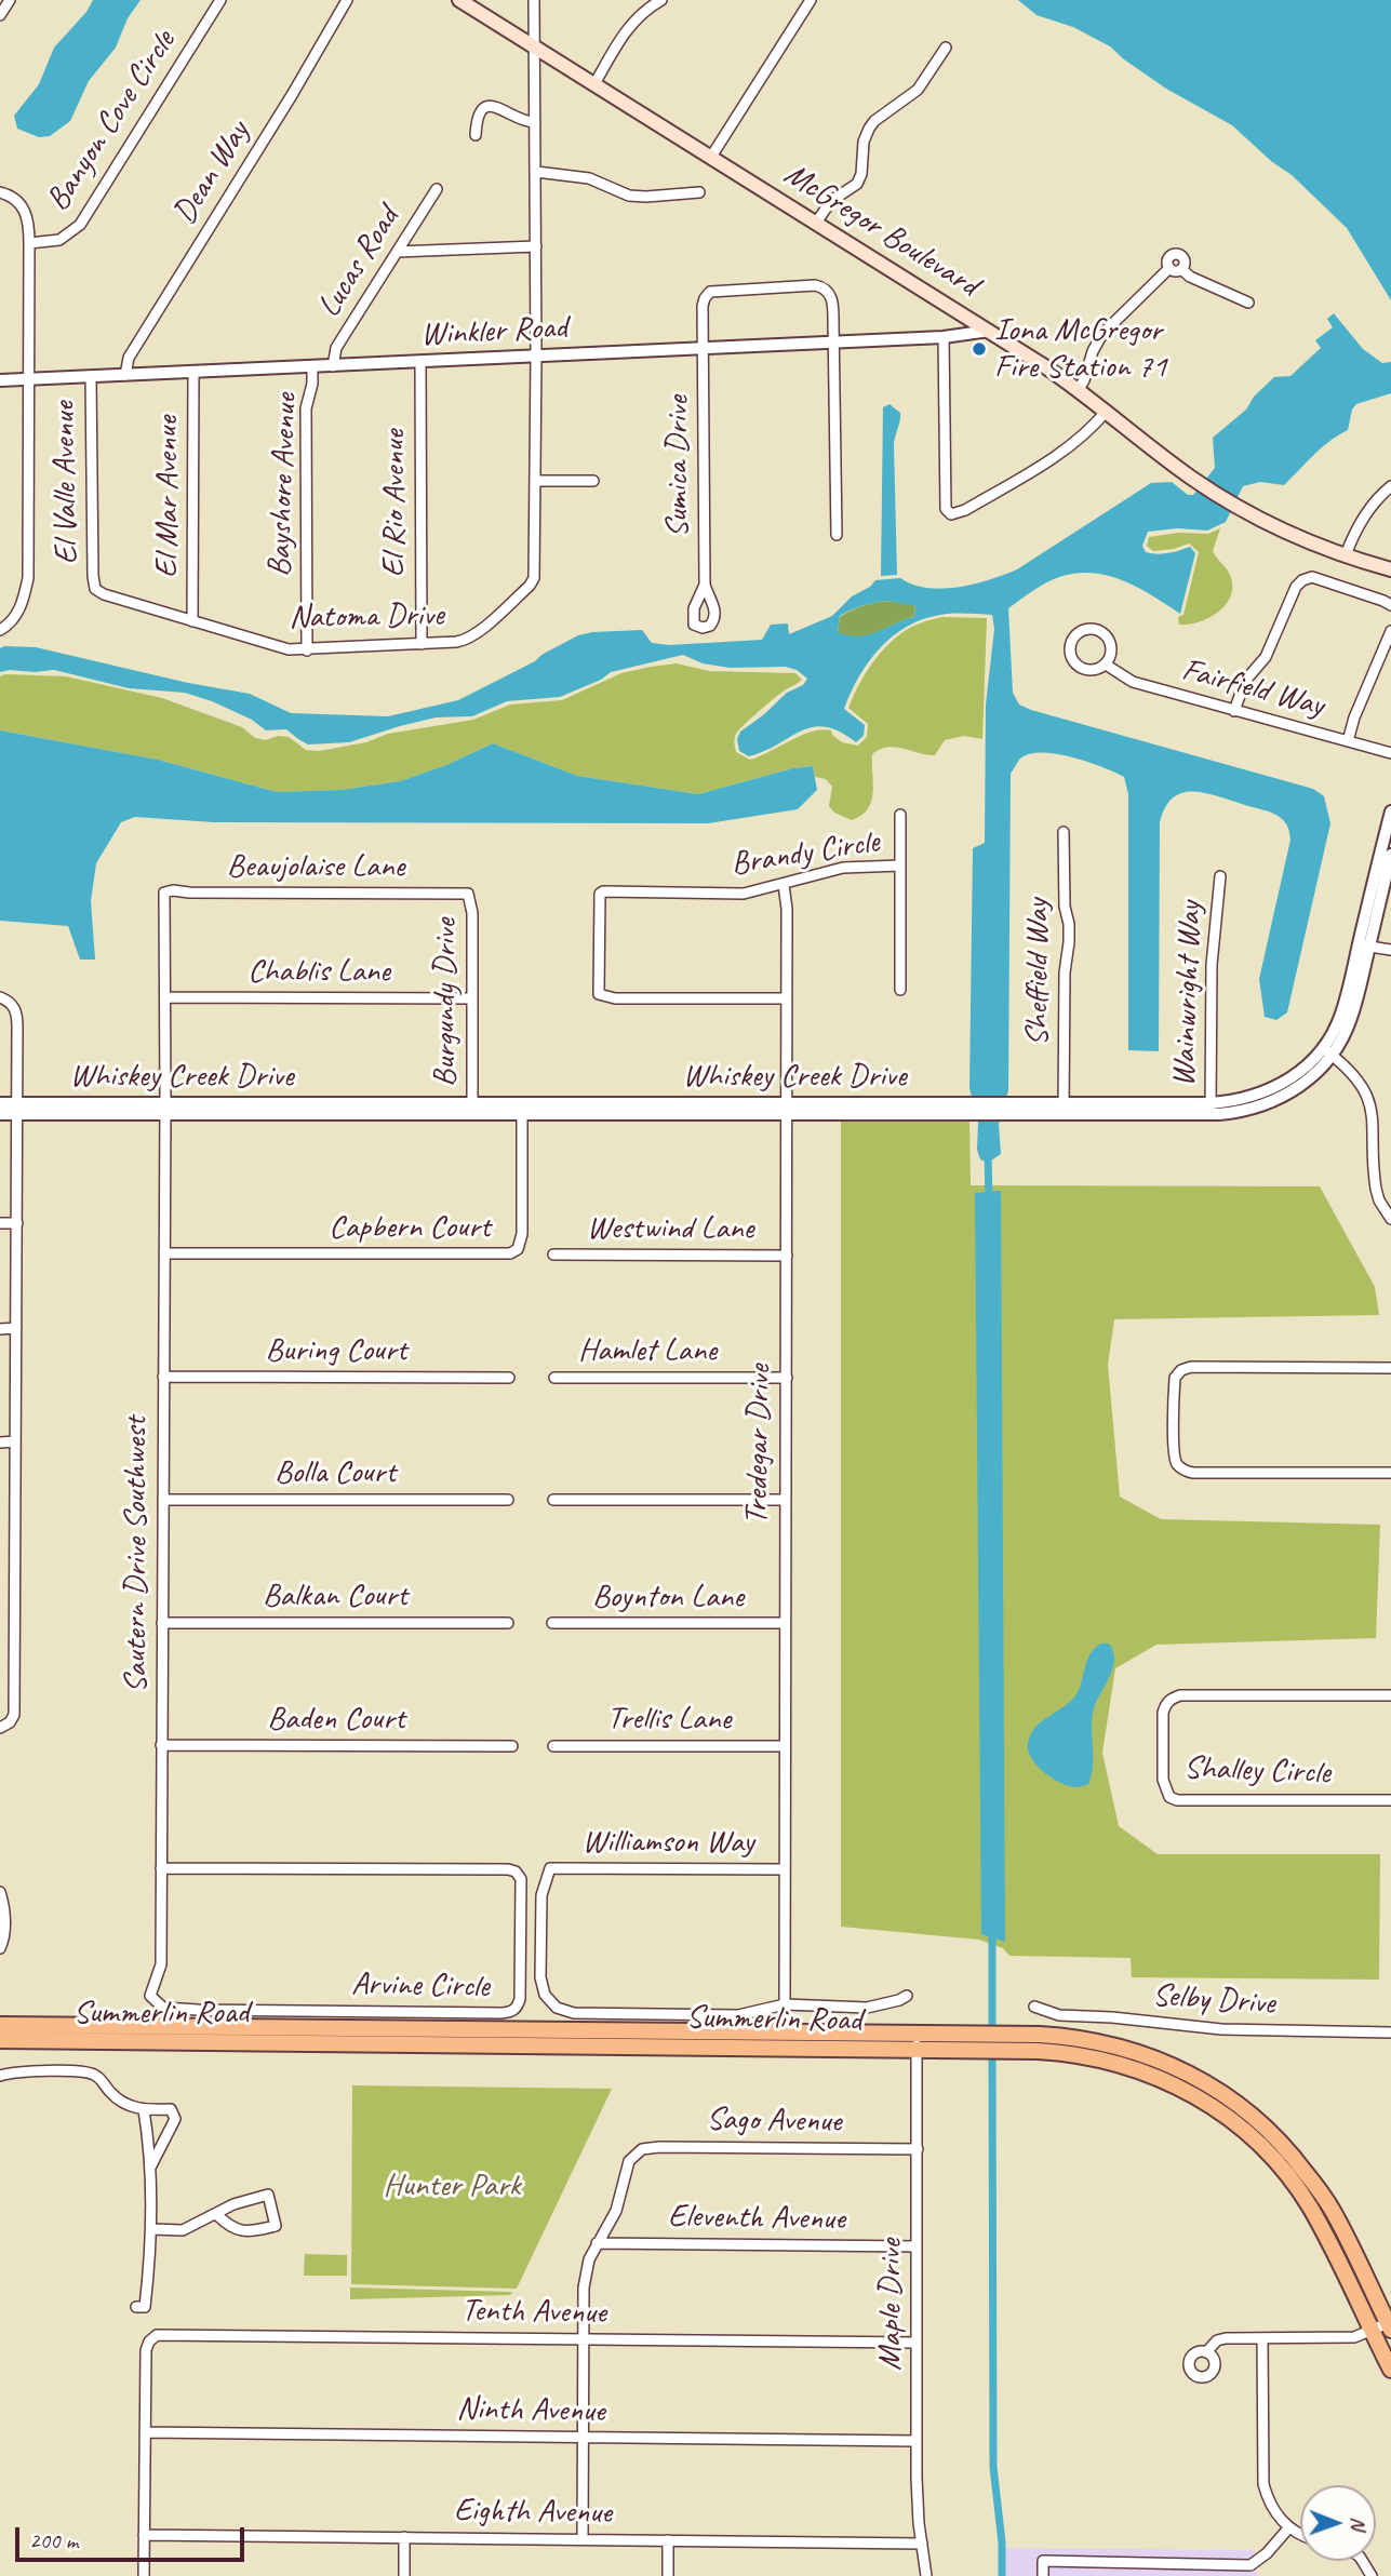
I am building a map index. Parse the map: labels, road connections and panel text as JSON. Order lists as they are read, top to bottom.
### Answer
{
  "streets": {
    "main road": ["McGregor Boulevard", "Summerlin Road"],
    "street": [
      "Banyon Cove Circle",
      "Dean Way",
      "Lucas Road",
      "Winkler Road",
      "Sumica Drive",
      "El Valle Avenue",
      "Bayshore Avenue",
      "El Mar Avenue",
      "El Rio Avenue",
      "Natoma Drive",
      "Fairfield Way",
      "Brandy Circle",
      "Beaujolaise Lane",
      "Chablis Lane",
      "Sheffield Way",
      "Wainwright Way",
      "Burgundy Drive",
      "Whiskey Creek Drive",
      "Capbern Court",
      "Westwind Lane",
      "Buring Court",
      "Hamlet Lane",
      "Tredegar Drive",
      "Bolla Court",
      "Sautern Drive Southwest",
      "Balkan Court",
      "Boynton Lane",
      "Baden Court",
      "Trellis Lane",
      "Shalley Circle",
      "Williamson Way",
      "Arvine Circle",
      "Selby Drive",
      "Sago Avenue",
      "Eleventh Avenue",
      "Maple Drive",
      "Tenth Avenue",
      "Ninth Avenue",
      "Eighth Avenue"
    ]
  },
  "crossings": [
    ["Banyon Cove Circle", "Winkler Road"],
    ["Dean Way", "Winkler Road"],
    ["McGregor Boulevard", "Winkler Road"],
    ["Lucas Road", "Winkler Road"],
    ["Winkler Road", "Sumica Drive"],
    ["Winkler Road", "El Valle Avenue"],
    ["Winkler Road", "Bayshore Avenue"],
    ["Winkler Road", "El Mar Avenue"],
    ["Winkler Road", "El Rio Avenue"],
    ["El Valle Avenue", "Natoma Drive"],
    ["Bayshore Avenue", "Natoma Drive"],
    ["El Mar Avenue", "Natoma Drive"],
    ["El Rio Avenue", "Natoma Drive"],
    ["Brandy Circle", "Tredegar Drive"],
    ["Beaujolaise Lane", "Burgundy Drive"],
    ["Beaujolaise Lane", "Sautern Drive Southwest"],
    ["Chablis Lane", "Burgundy Drive"],
    ["Chablis Lane", "Sautern Drive Southwest"],
    ["Sheffield Way", "Whiskey Creek Drive"],
    ["Wainwright Way", "Whiskey Creek Drive"],
    ["Burgundy Drive", "Whiskey Creek Drive"],
    ["Whiskey Creek Drive", "Capbern Court"],
    ["Whiskey Creek Drive", "Tredegar Drive"],
    ["Whiskey Creek Drive", "Sautern Drive Southwest"],
    ["Capbern Court", "Sautern Drive Southwest"],
    ["Westwind Lane", "Tredegar Drive"],
    ["Buring Court", "Sautern Drive Southwest"],
    ["Hamlet Lane", "Tredegar Drive"],
    ["Tredegar Drive", "Boynton Lane"],
    ["Tredegar Drive", "Trellis Lane"],
    ["Tredegar Drive", "Williamson Way"],
    ["Bolla Court", "Sautern Drive Southwest"],
    ["Sautern Drive Southwest", "Balkan Court"],
    ["Sautern Drive Southwest", "Baden Court"],
    ["Sautern Drive Southwest", "Arvine Circle"],
    ["Summerlin Road", "Maple Drive"],
    ["Sago Avenue", "Eleventh Avenue"],
    ["Sago Avenue", "Maple Drive"],
    ["Eleventh Avenue", "Maple Drive"],
    ["Maple Drive", "Tenth Avenue"],
    ["Maple Drive", "Ninth Avenue"],
    ["Maple Drive", "Eighth Avenue"],
    ["Tenth Avenue", "Ninth Avenue"]
  ],
  "parks": ["Hunter Park"],
  "places": ["Iona McGregor Fire Station 71"],
  "scale_bar": "200 m",
  "north": "right"
}
